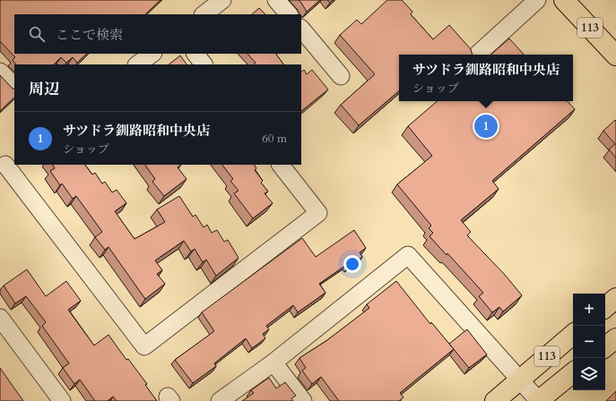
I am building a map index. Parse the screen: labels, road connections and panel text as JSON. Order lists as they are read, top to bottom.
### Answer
{
  "streets": {
    "main road": ["113"]
  },
  "page": {
    "search": "ここで検索",
    "popup": ["サツドラ釧路昭和中央店", "ショップ"],
    "heading": "周辺",
    "list": [
      {
        "mark": "1",
        "name": "サツドラ釧路昭和中央店",
        "note": "ショップ",
        "value": "60 m"
      }
    ],
    "pins": "1",
    "map_buttons": ["+", "−"]
  }
}
